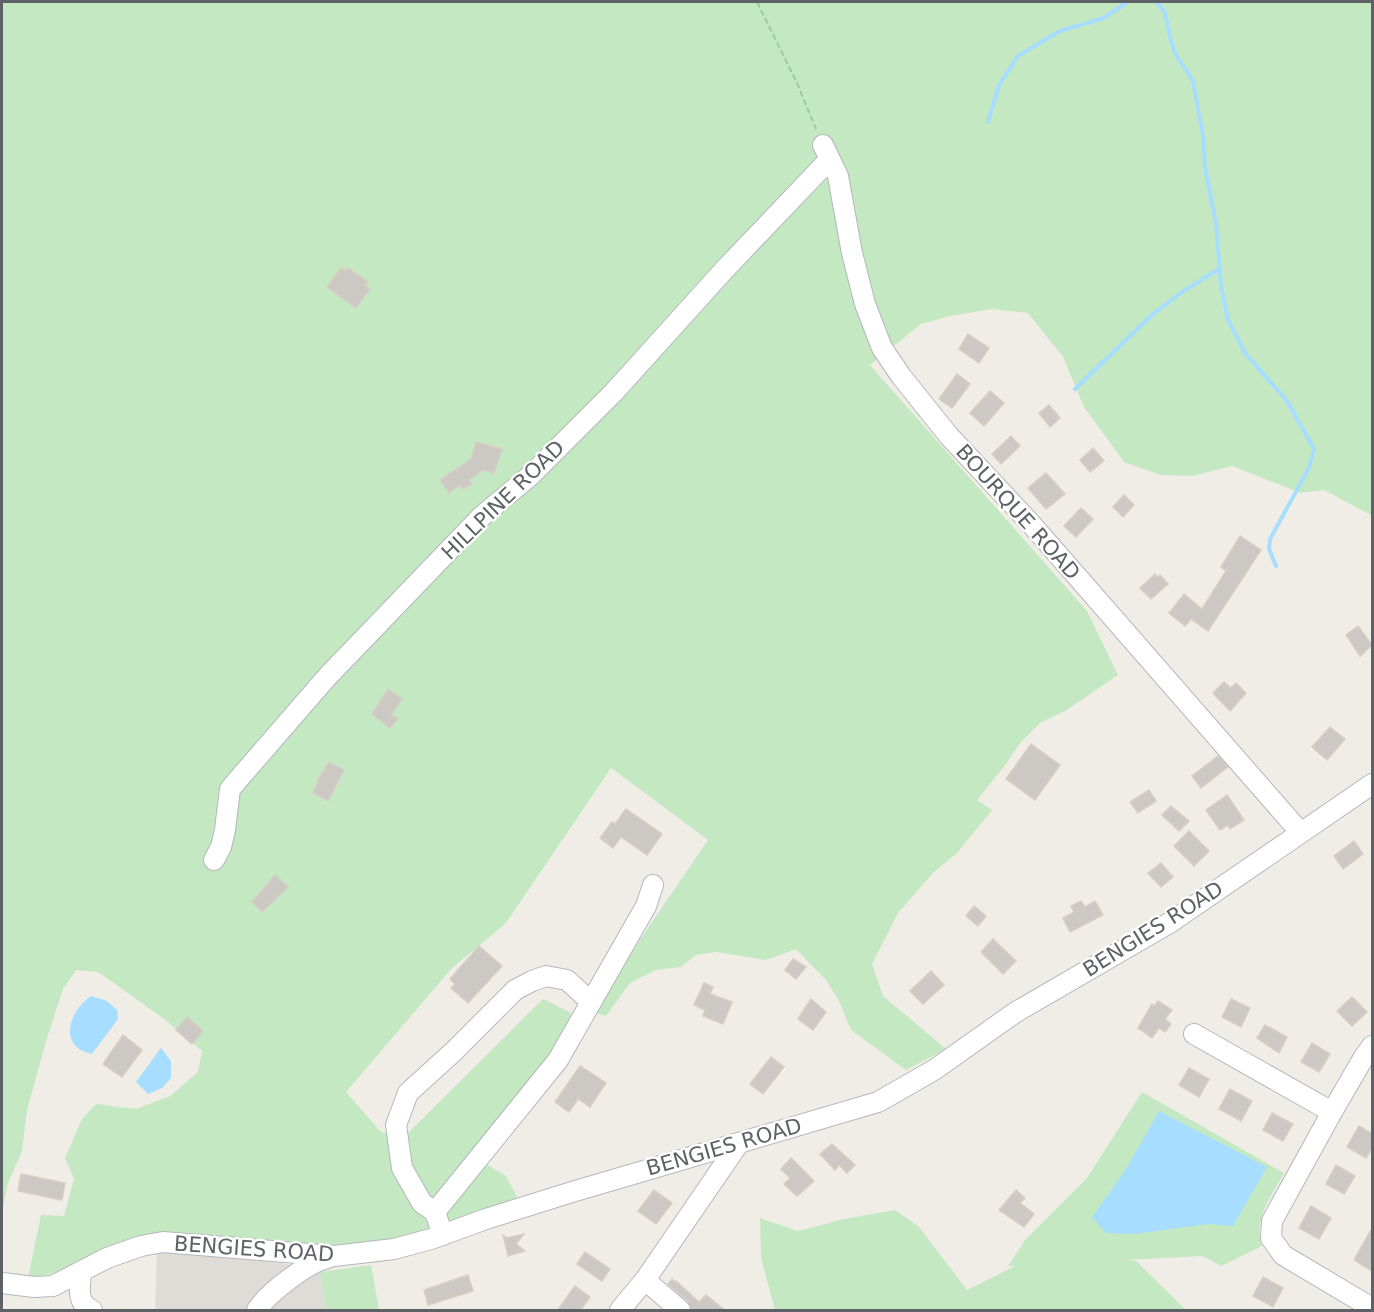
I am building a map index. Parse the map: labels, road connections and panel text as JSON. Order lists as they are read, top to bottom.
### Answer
{
  "streets": {
    "street": ["HILLPINE ROAD", "BOURQUE ROAD", "BENGIES ROAD"]
  },
  "crossings": [
    ["HILLPINE ROAD", "BOURQUE ROAD"],
    ["BOURQUE ROAD", "BENGIES ROAD"]
  ]
}
